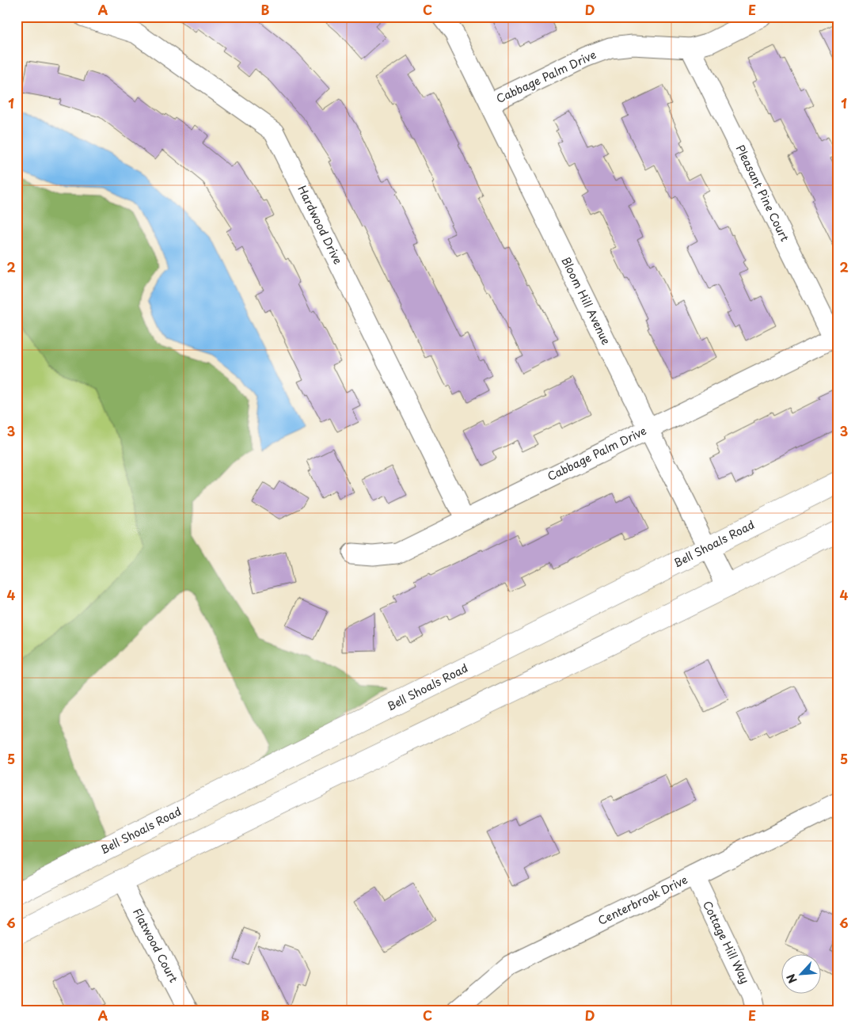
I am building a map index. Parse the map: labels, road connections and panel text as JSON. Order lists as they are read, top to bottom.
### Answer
{
  "streets": {
    "main road": ["Bell Shoals Road"],
    "street": [
      "Cabbage Palm Drive",
      "Pleasant Pine Court",
      "Hardwood Drive",
      "Bloom Hill Avenue",
      "Centerbrook Drive",
      "Cottage Hill Way",
      "Flatwood Court"
    ]
  },
  "crossings": [
    ["Cabbage Palm Drive", "Pleasant Pine Court"],
    ["Cabbage Palm Drive", "Hardwood Drive"],
    ["Cabbage Palm Drive", "Bloom Hill Avenue"],
    ["Bloom Hill Avenue", "Bell Shoals Road"],
    ["Centerbrook Drive", "Cottage Hill Way"]
  ],
  "north": "bottom left",
  "grid": {
    "columns": [
      "A",
      "B",
      "C",
      "D",
      "E"
    ],
    "rows": [
      "1",
      "2",
      "3",
      "4",
      "5",
      "6"
    ]
  }
}
